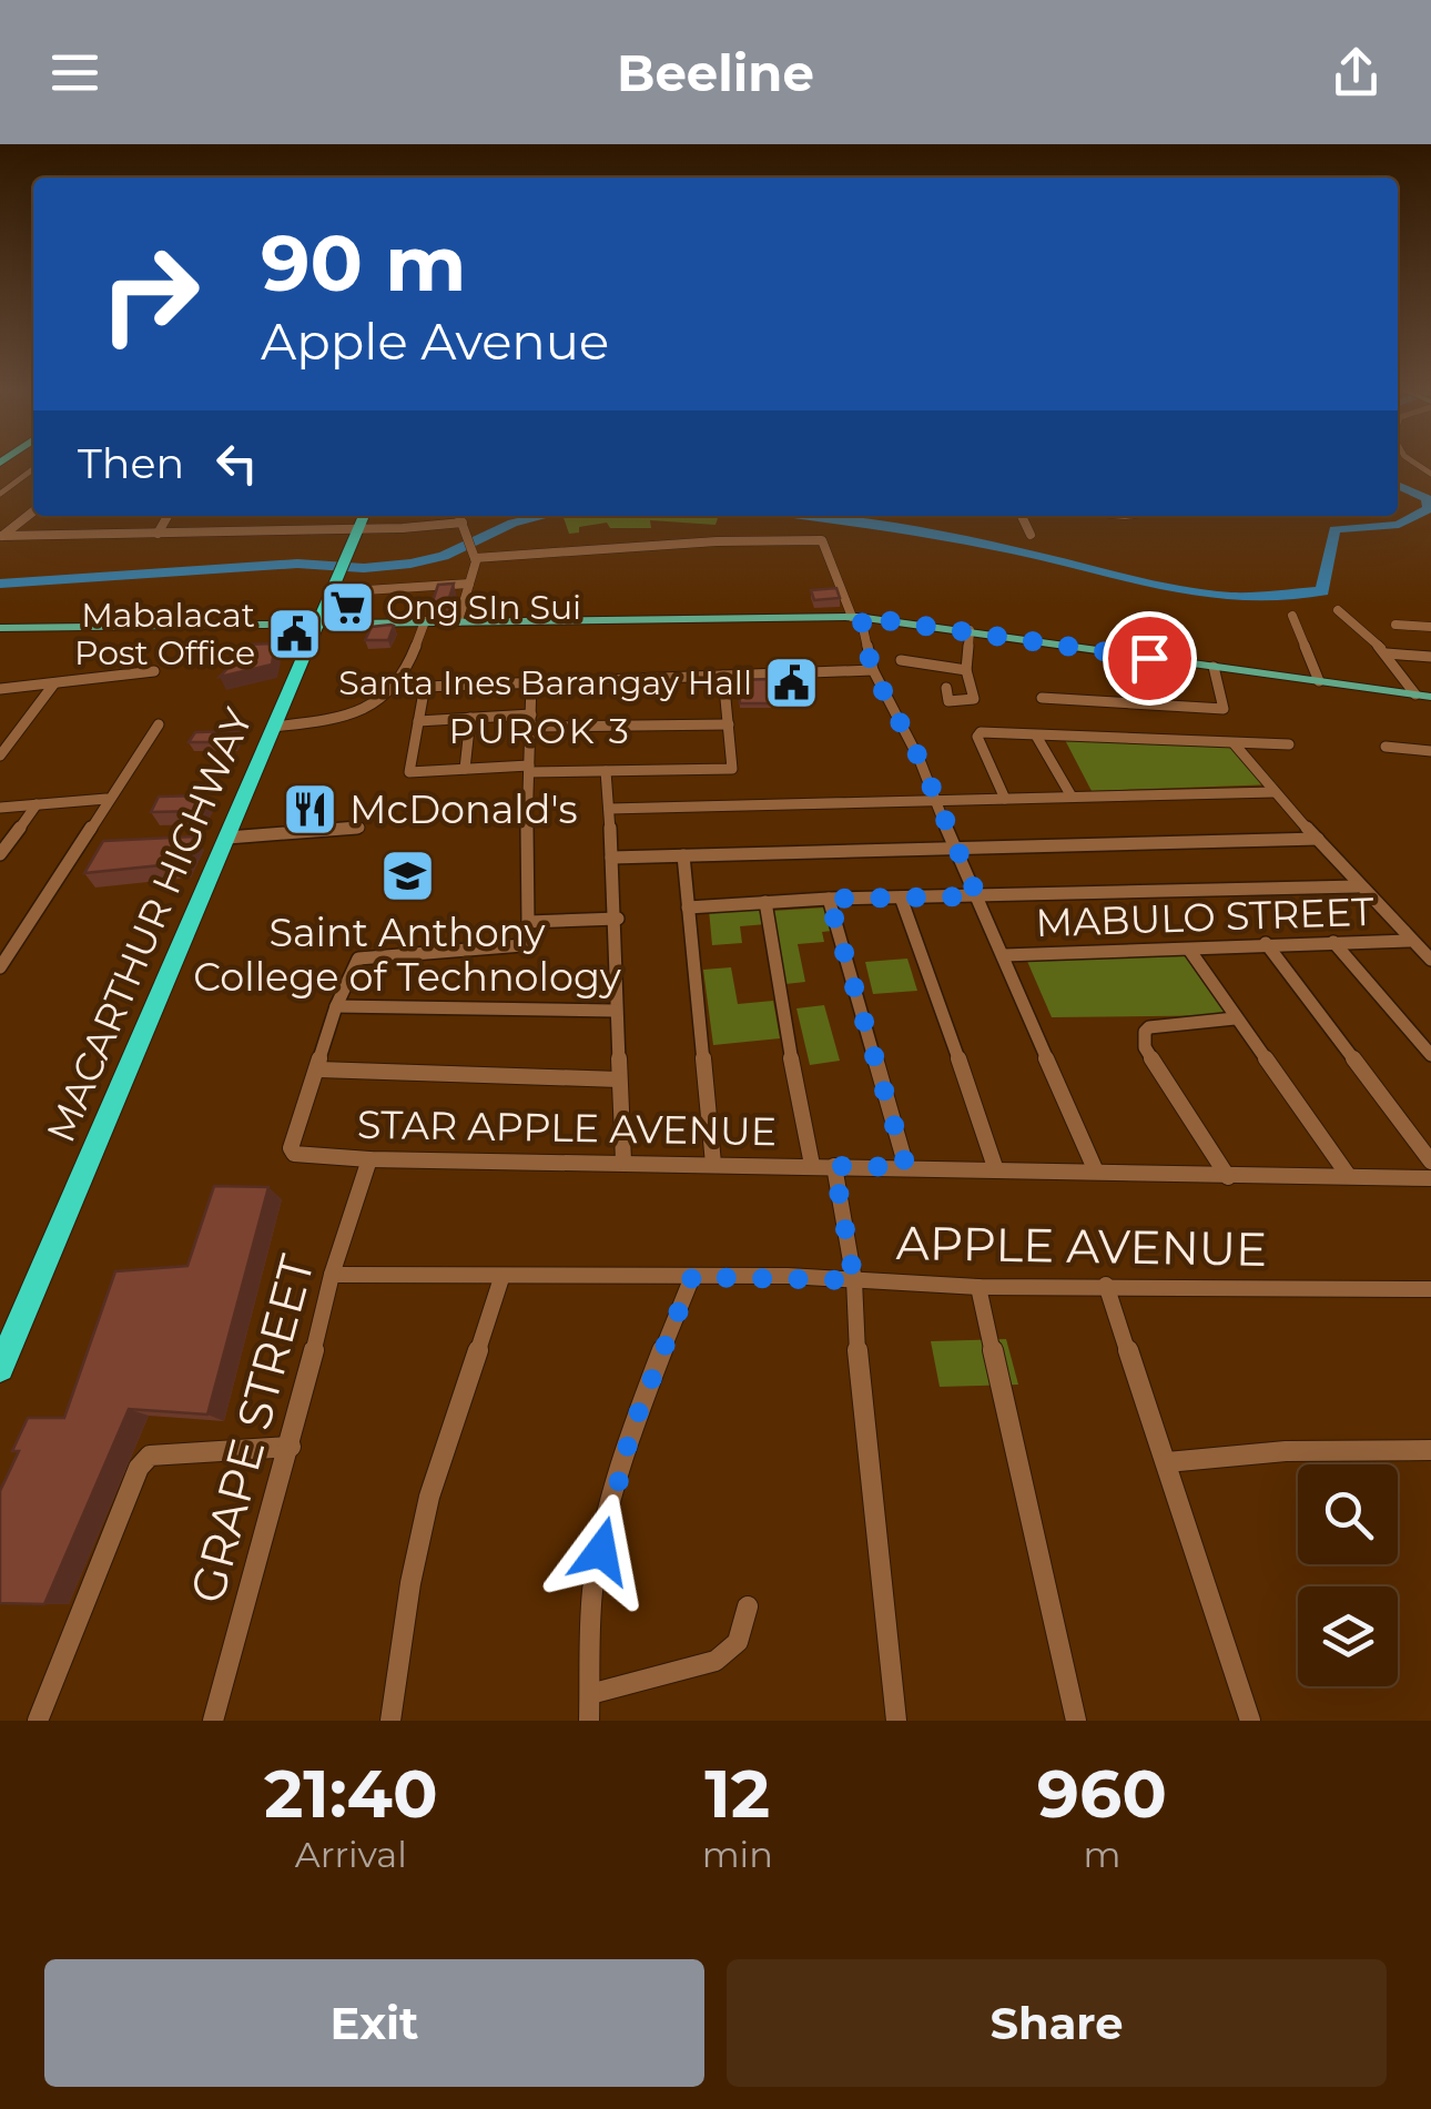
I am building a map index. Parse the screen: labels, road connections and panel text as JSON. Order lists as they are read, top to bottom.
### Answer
{
  "streets": {
    "highway": ["MACARTHUR HIGHWAY"],
    "street": [
      "MABULO STREET",
      "STAR APPLE AVENUE",
      "APPLE AVENUE",
      "GRAPE STREET"
    ]
  },
  "crossings": [
    ["STAR APPLE AVENUE", "GRAPE STREET"],
    ["APPLE AVENUE", "GRAPE STREET"]
  ],
  "districts": ["PUROK 3"],
  "places": {
    "supermarket": ["Ong SIn Sui"],
    "public building": ["Mabalacat Post Office", "Santa Ines Barangay Hall"],
    "restaurant": ["McDonald's"],
    "school or university": ["Saint Anthony College of Technology"]
  },
  "page": {
    "header": "Beeline",
    "turn": ["90 m", "Apple Avenue"],
    "then": "Then",
    "eta": [
      "21:40",
      "Arrival",
      "12",
      "min",
      "960",
      "m"
    ],
    "buttons": ["Exit", "Share"]
  }
}
